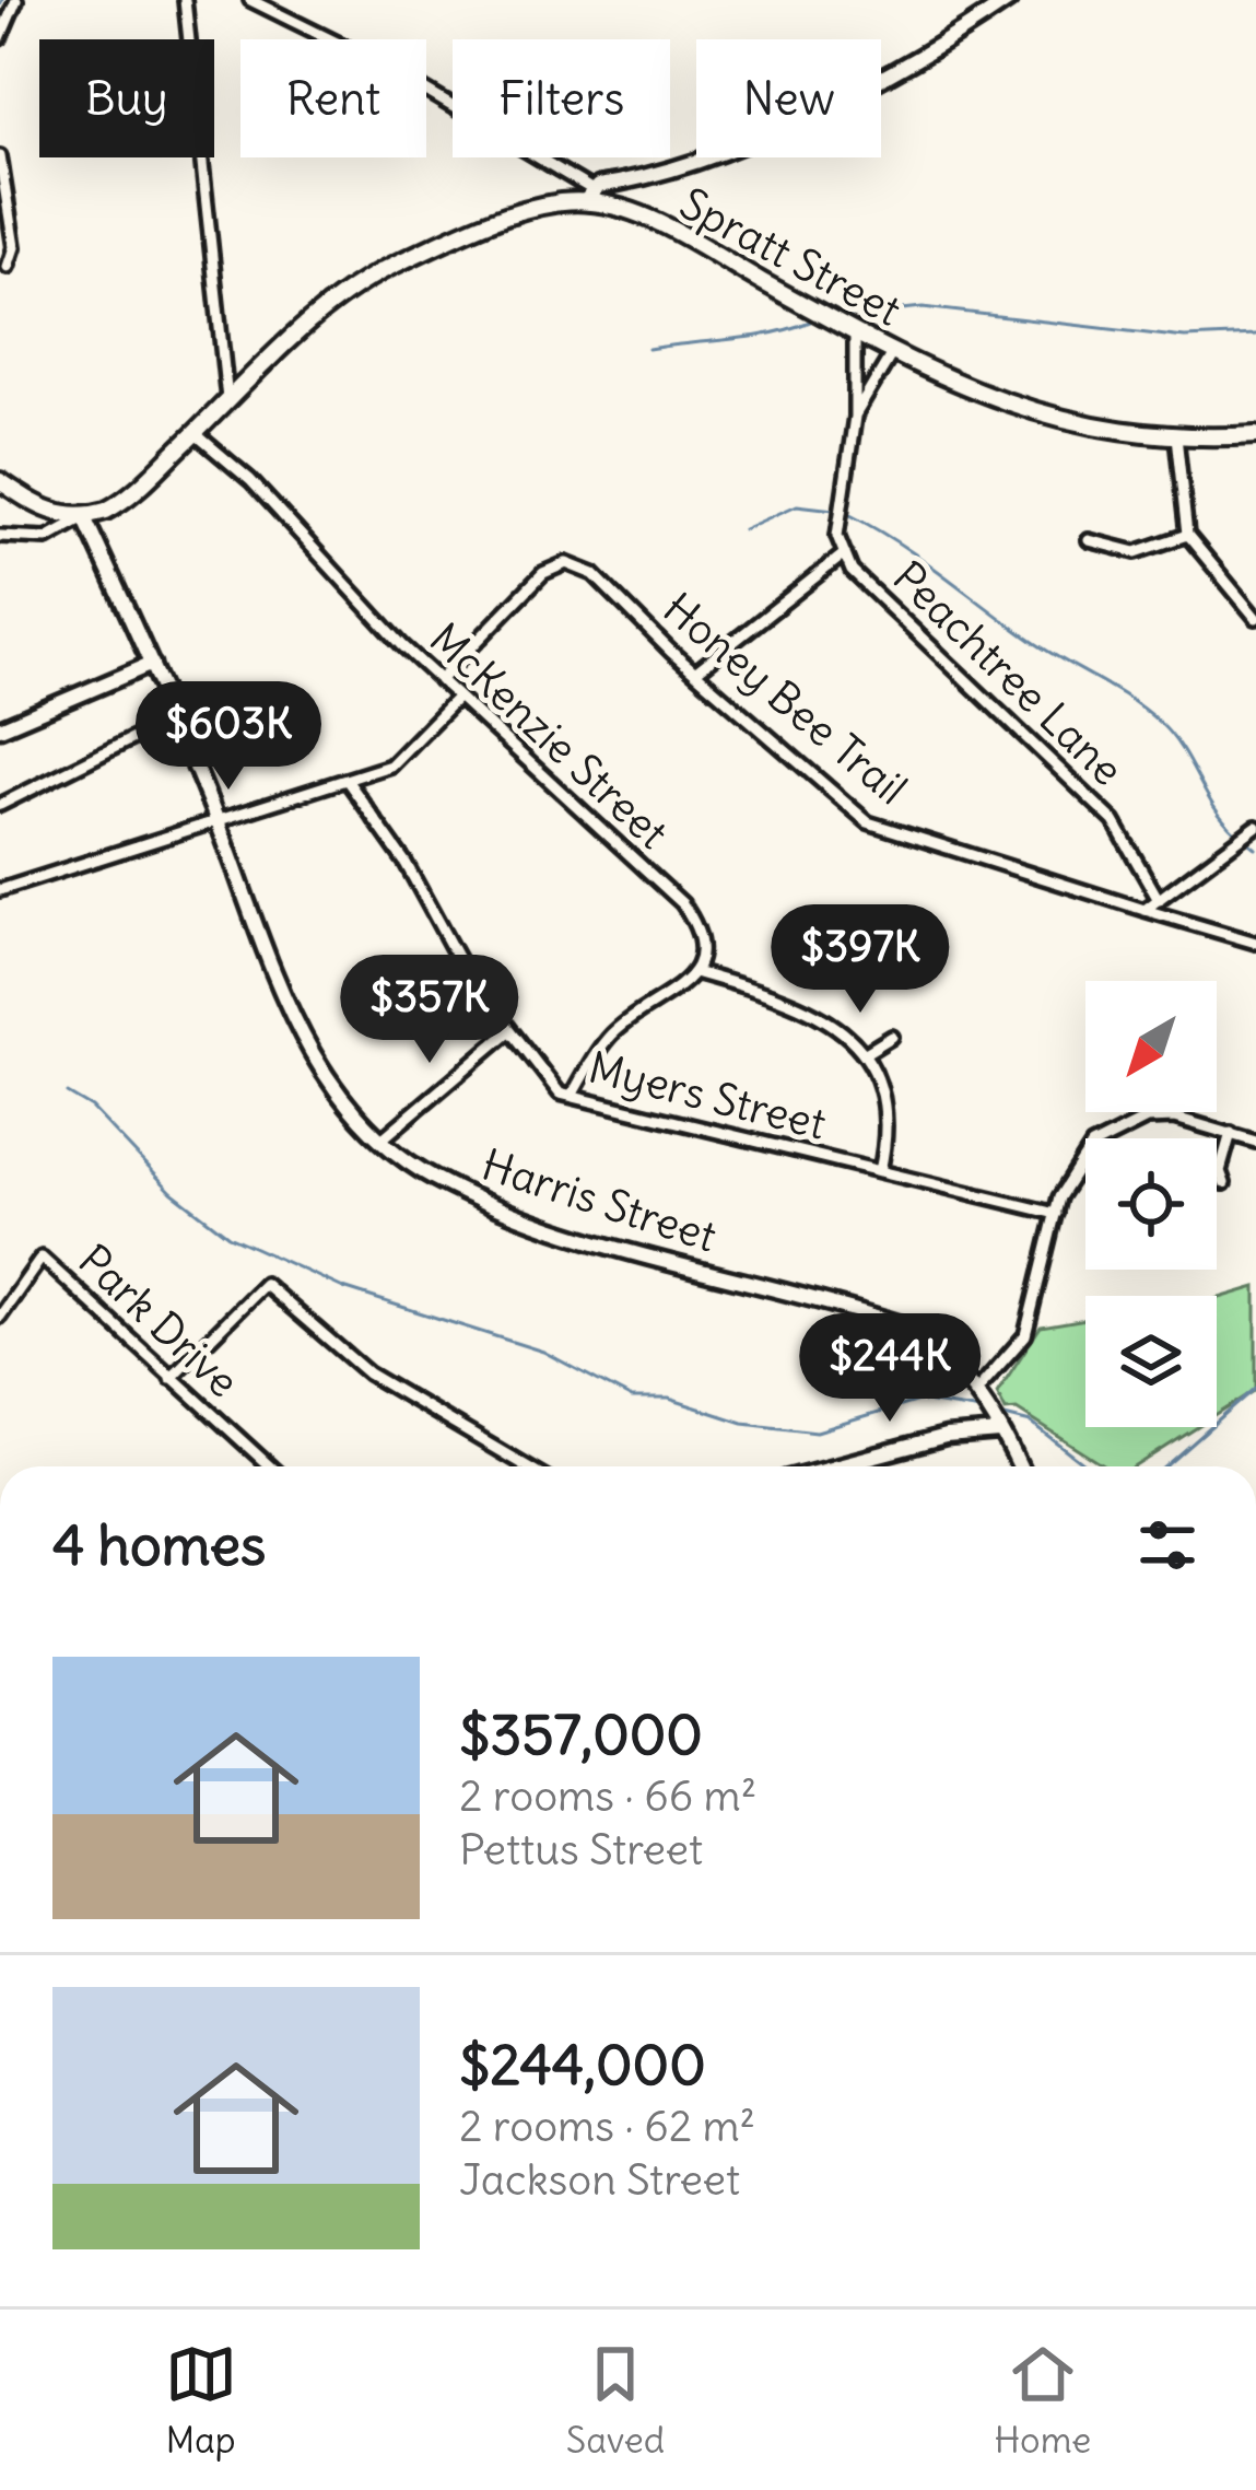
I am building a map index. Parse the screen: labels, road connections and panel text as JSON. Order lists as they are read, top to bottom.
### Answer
{
  "streets": {
    "main road": ["Spratt Street"],
    "street": [
      "Peachtree Lane",
      "Honey Bee Trail",
      "McKenzie Street",
      "Myers Street",
      "Harris Street",
      "Park Drive"
    ]
  },
  "crossings": [
    ["Spratt Street", "Peachtree Lane"],
    ["Spratt Street", "McKenzie Street"],
    ["Spratt Street", "Harris Street"],
    ["Honey Bee Trail", "McKenzie Street"]
  ],
  "north": "bottom left",
  "page": {
    "chip": [
      "Buy",
      "Rent",
      "Filters",
      "New"
    ],
    "price": [
      "$603K",
      "$397K",
      "$357K",
      "$244K"
    ],
    "heading": "4 homes",
    "list": [
      {
        "name": "$357,000",
        "note": "2 rooms · 66 m² · Pettus Street"
      },
      {
        "name": "$244,000",
        "note": "2 rooms · 62 m² · Jackson Street"
      }
    ],
    "tabs": ["Map", "Saved", "Home"]
  }
}
